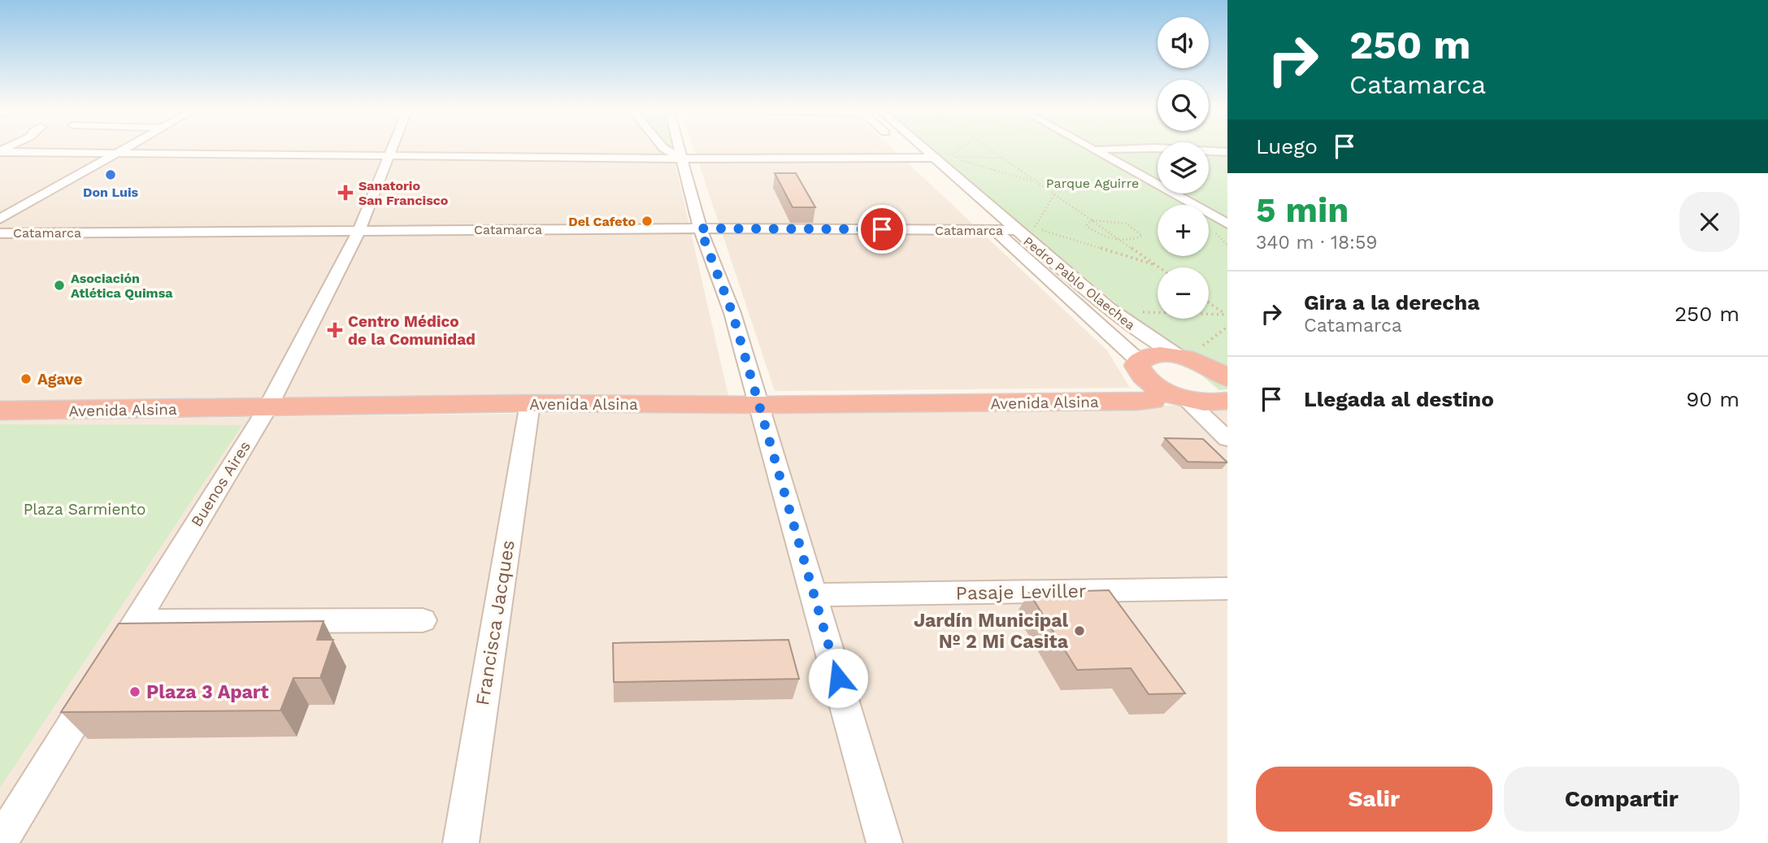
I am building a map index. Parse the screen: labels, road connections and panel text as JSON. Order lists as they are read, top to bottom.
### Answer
{
  "streets": {
    "highway": ["Avenida Alsina"],
    "street": [
      "Catamarca",
      "Pedro Pablo Olaechea",
      "Buenos Aires",
      "Pasaje Leviller",
      "Francisca Jacques"
    ]
  },
  "crossings": [
    ["Catamarca", "Pedro Pablo Olaechea"],
    ["Catamarca", "Buenos Aires"],
    ["Avenida Alsina", "Buenos Aires"],
    ["Avenida Alsina", "Francisca Jacques"]
  ],
  "parks": ["Parque Aguirre", "Plaza Sarmiento"],
  "places": {
    "other": [
      "Don Luis",
      "Del Cafeto",
      "Asociación Atlética Quimsa",
      "Agave",
      "Jardín Municipal Nº 2 Mi Casita",
      "Plaza 3 Apart"
    ],
    "health": ["Sanatorio San Francisco", "Centro Médico de la Comunidad"]
  },
  "page": {
    "turn": ["250 m", "Catamarca"],
    "map_buttons": ["+", "−"],
    "then": "Luego",
    "heading": ["5 min", "340 m · 18:59"],
    "list": [
      {
        "name": "Gira a la derecha",
        "note": "Catamarca",
        "value": "250 m"
      },
      {
        "name": "Llegada al destino",
        "value": "90 m"
      }
    ],
    "buttons": ["Salir", "Compartir"]
  }
}
